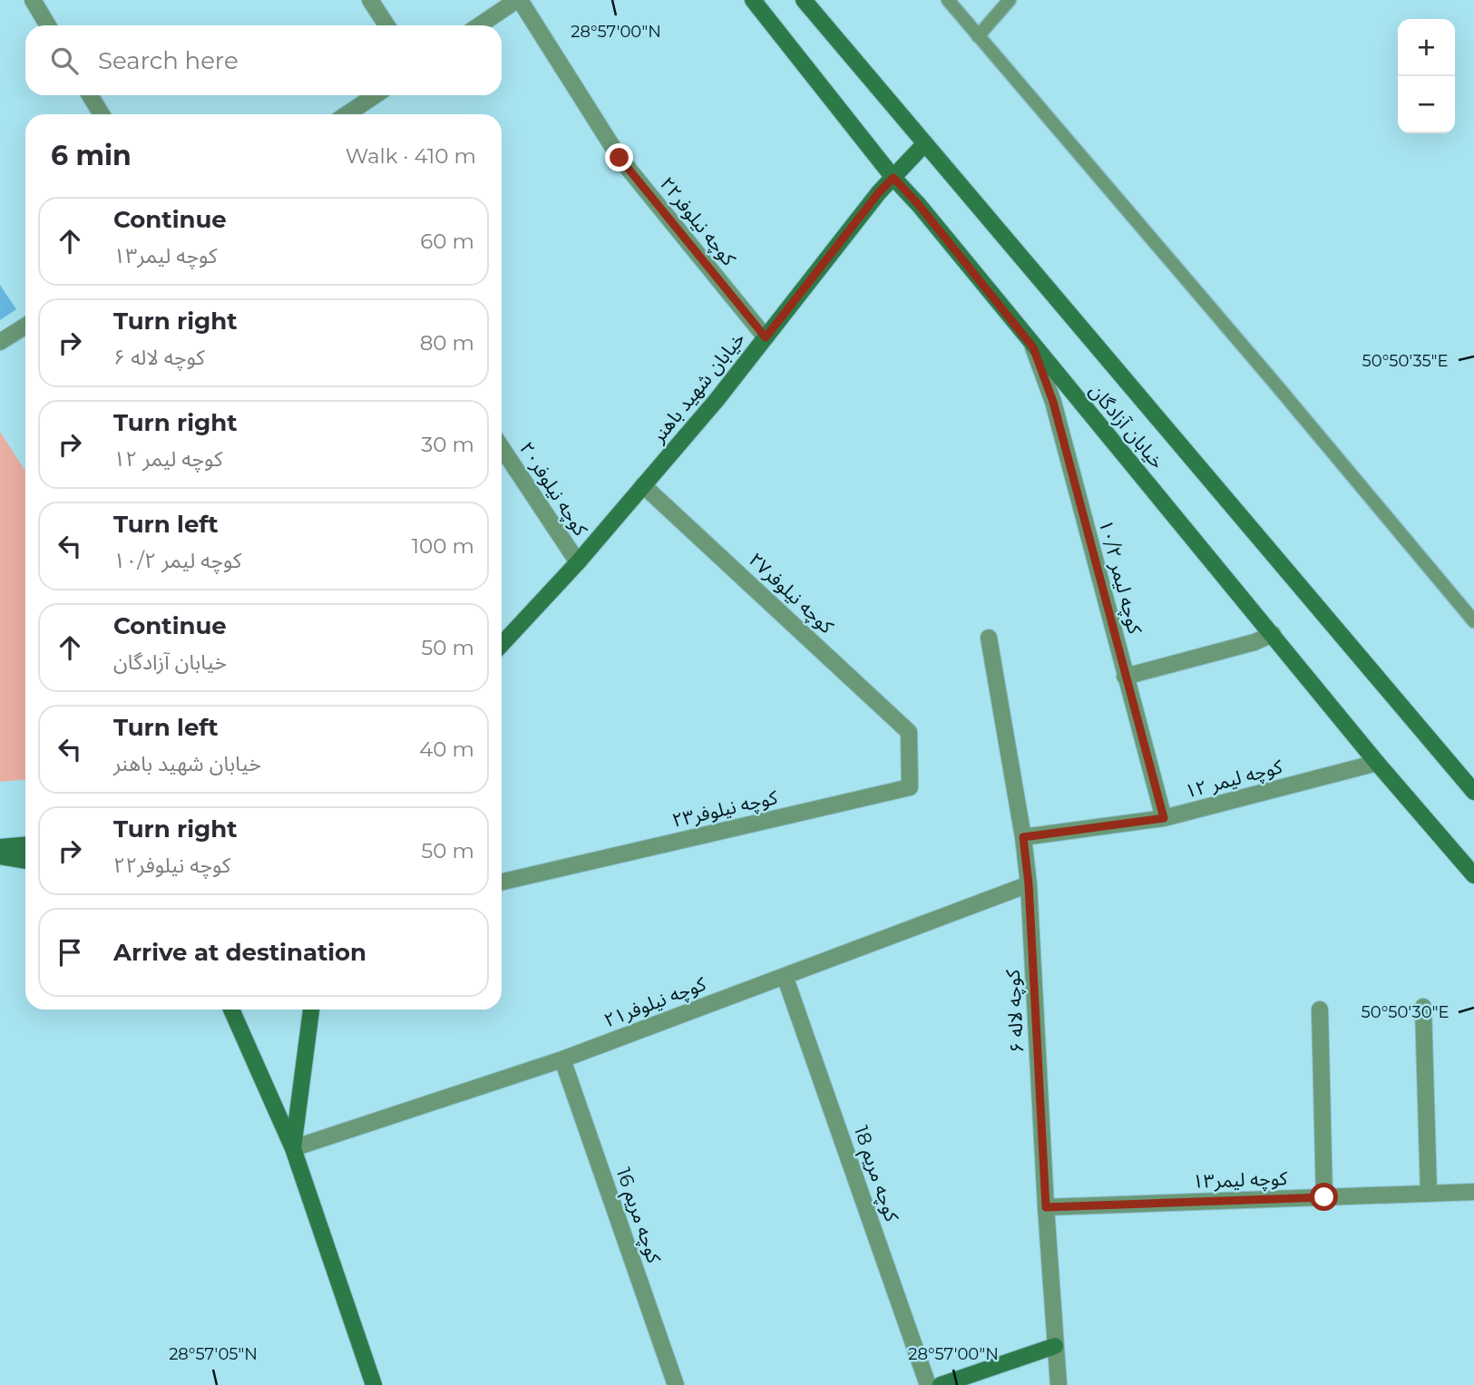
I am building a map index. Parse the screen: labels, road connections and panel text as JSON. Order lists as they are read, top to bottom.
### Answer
{
  "streets": {
    "street": [
      "کوچه نیلوفر۲۲",
      "خیابان شهید باهنر",
      "خیابان آزادگان",
      "کوچه نیلوفر۲۰",
      "کوچه لیمر ۱۰/۲",
      "کوچه نیلوفر۲۷",
      "کوچه لیمر ۱۲",
      "کوچه نیلوفر۲۳",
      "کوچه نیلوفر۲۱",
      "کوچه لاله ۶",
      "کوچه مریم 18",
      "کوچه لیمر۱۳",
      "کوچه مریم 16"
    ]
  },
  "crossings": [
    ["کوچه نیلوفر۲۲", "خیابان شهید باهنر"],
    ["خیابان شهید باهنر", "خیابان آزادگان"],
    ["خیابان شهید باهنر", "کوچه نیلوفر۲۰"],
    ["خیابان شهید باهنر", "کوچه نیلوفر۲۷"],
    ["خیابان آزادگان", "کوچه لیمر ۱۰/۲"],
    ["خیابان آزادگان", "کوچه لیمر ۱۲"],
    ["کوچه لیمر ۱۰/۲", "کوچه لیمر ۱۲"],
    ["کوچه نیلوفر۲۷", "کوچه نیلوفر۲۳"],
    ["کوچه لیمر ۱۲", "کوچه لاله ۶"],
    ["کوچه نیلوفر۲۱", "کوچه لاله ۶"],
    ["کوچه نیلوفر۲۱", "کوچه مریم 18"],
    ["کوچه نیلوفر۲۱", "کوچه مریم 16"],
    ["کوچه لاله ۶", "کوچه لیمر۱۳"]
  ],
  "page": {
    "map_buttons": ["+", "−"],
    "search": "Search here",
    "heading": ["6 min", "Walk · 410 m"],
    "list": [
      ["Continue", "کوچه لیمر۱۳", "60 m"],
      ["Turn right", "کوچه لاله ۶", "80 m"],
      ["Turn right", "کوچه لیمر ۱۲", "30 m"],
      ["Turn left", "کوچه لیمر ۱۰/۲", "100 m"],
      ["Continue", "خیابان آزادگان", "50 m"],
      ["Turn left", "خیابان شهید باهنر", "40 m"],
      ["Turn right", "کوچه نیلوفر۲۲", "50 m"],
      "Arrive at destination"
    ]
  },
  "coordinates": [
    "28°57'00\"N",
    "50°50'35\"E",
    "50°50'30\"E",
    "28°57'05\"N"
  ]
}
